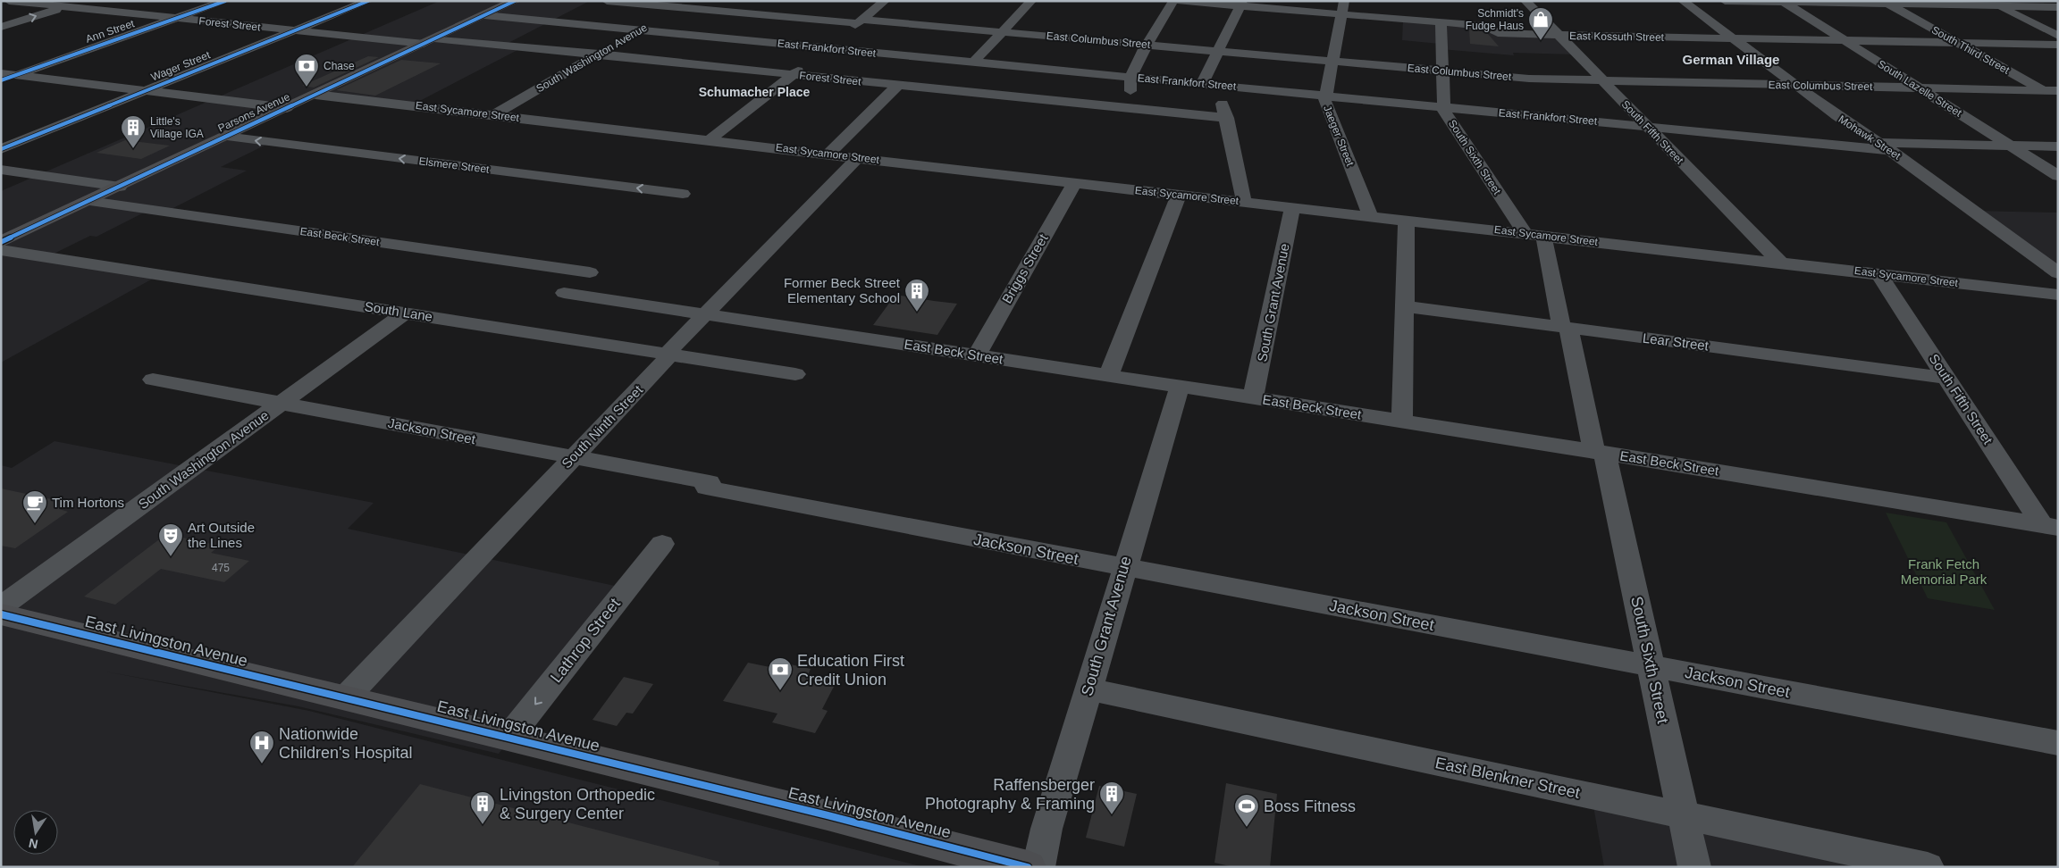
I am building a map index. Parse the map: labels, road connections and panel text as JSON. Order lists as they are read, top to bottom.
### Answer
{
  "streets": {
    "main road": ["Parsons Avenue", "East Livingston Avenue"],
    "street": [
      "Forest Street",
      "Ann Street",
      "East Kossuth Street",
      "East Columbus Street",
      "East Frankfort Street",
      "South Third Street",
      "South Washington Avenue",
      "Wager Street",
      "South Lazelle Street",
      "East Sycamore Street",
      "South Fifth Street",
      "Jaeger Street",
      "Mohawk Street",
      "South Sixth Street",
      "Elsmere Street",
      "East Beck Street",
      "Briggs Street",
      "South Grant Avenue",
      "South Lane",
      "Lear Street",
      "South Ninth Street",
      "Jackson Street",
      "Lathrop Street",
      "East Blenkner Street"
    ]
  },
  "crossings": [
    ["Forest Street", "Ann Street"],
    ["Forest Street", "South Washington Avenue"],
    ["Forest Street", "Wager Street"],
    ["Forest Street", "Parsons Avenue"],
    ["East Kossuth Street", "South Third Street"],
    ["East Kossuth Street", "South Lazelle Street"],
    ["East Kossuth Street", "South Fifth Street"],
    ["East Kossuth Street", "Jaeger Street"],
    ["East Kossuth Street", "Mohawk Street"],
    ["East Kossuth Street", "South Sixth Street"],
    ["East Columbus Street", "South Third Street"],
    ["East Columbus Street", "South Washington Avenue"],
    ["East Columbus Street", "South Lazelle Street"],
    ["East Columbus Street", "South Fifth Street"],
    ["East Columbus Street", "Jaeger Street"],
    ["East Columbus Street", "Mohawk Street"],
    ["East Columbus Street", "South Sixth Street"],
    ["East Frankfort Street", "South Washington Avenue"],
    ["East Frankfort Street", "South Lazelle Street"],
    ["East Frankfort Street", "Parsons Avenue"],
    ["East Frankfort Street", "South Fifth Street"],
    ["East Frankfort Street", "Jaeger Street"],
    ["East Frankfort Street", "Mohawk Street"],
    ["East Frankfort Street", "South Sixth Street"],
    ["South Washington Avenue", "East Sycamore Street"],
    ["South Washington Avenue", "South Lane"],
    ["South Washington Avenue", "Jackson Street"],
    ["East Sycamore Street", "Parsons Avenue"],
    ["East Sycamore Street", "South Fifth Street"],
    ["East Sycamore Street", "Jaeger Street"],
    ["East Sycamore Street", "South Sixth Street"],
    ["East Sycamore Street", "Briggs Street"],
    ["East Sycamore Street", "South Grant Avenue"],
    ["East Sycamore Street", "South Ninth Street"],
    ["Parsons Avenue", "Elsmere Street"],
    ["Parsons Avenue", "East Beck Street"],
    ["South Fifth Street", "East Beck Street"],
    ["South Fifth Street", "Lear Street"],
    ["South Sixth Street", "East Beck Street"],
    ["South Sixth Street", "Lear Street"],
    ["South Sixth Street", "Jackson Street"],
    ["South Sixth Street", "East Blenkner Street"],
    ["East Beck Street", "Briggs Street"],
    ["East Beck Street", "South Grant Avenue"],
    ["East Beck Street", "South Ninth Street"],
    ["South Grant Avenue", "Jackson Street"],
    ["South Grant Avenue", "East Blenkner Street"],
    ["South Lane", "South Ninth Street"],
    ["South Ninth Street", "Jackson Street"],
    ["South Ninth Street", "East Livingston Avenue"],
    ["Lathrop Street", "East Livingston Avenue"]
  ],
  "one_way": ["Elsmere Street", "Lathrop Street"],
  "districts": ["German Village", "Schumacher Place"],
  "parks": ["Frank Fetch Memorial Park"],
  "places": {
    "shop": ["Schmidt's Fudge Haus"],
    "bank": ["Chase", "Education First Credit Union"],
    "building": [
      "Little's Village IGA",
      "Former Beck Street Elementary School",
      "Raffensberger Photography & Framing",
      "Livingston Orthopedic & Surgery Center"
    ],
    "cafe": ["Tim Hortons"],
    "theatre": ["Art Outside the Lines"],
    "hospital": ["Nationwide Children's Hospital"],
    "sports": ["Boss Fitness"]
  },
  "house_numbers": ["475"],
  "north": "bottom"
}
